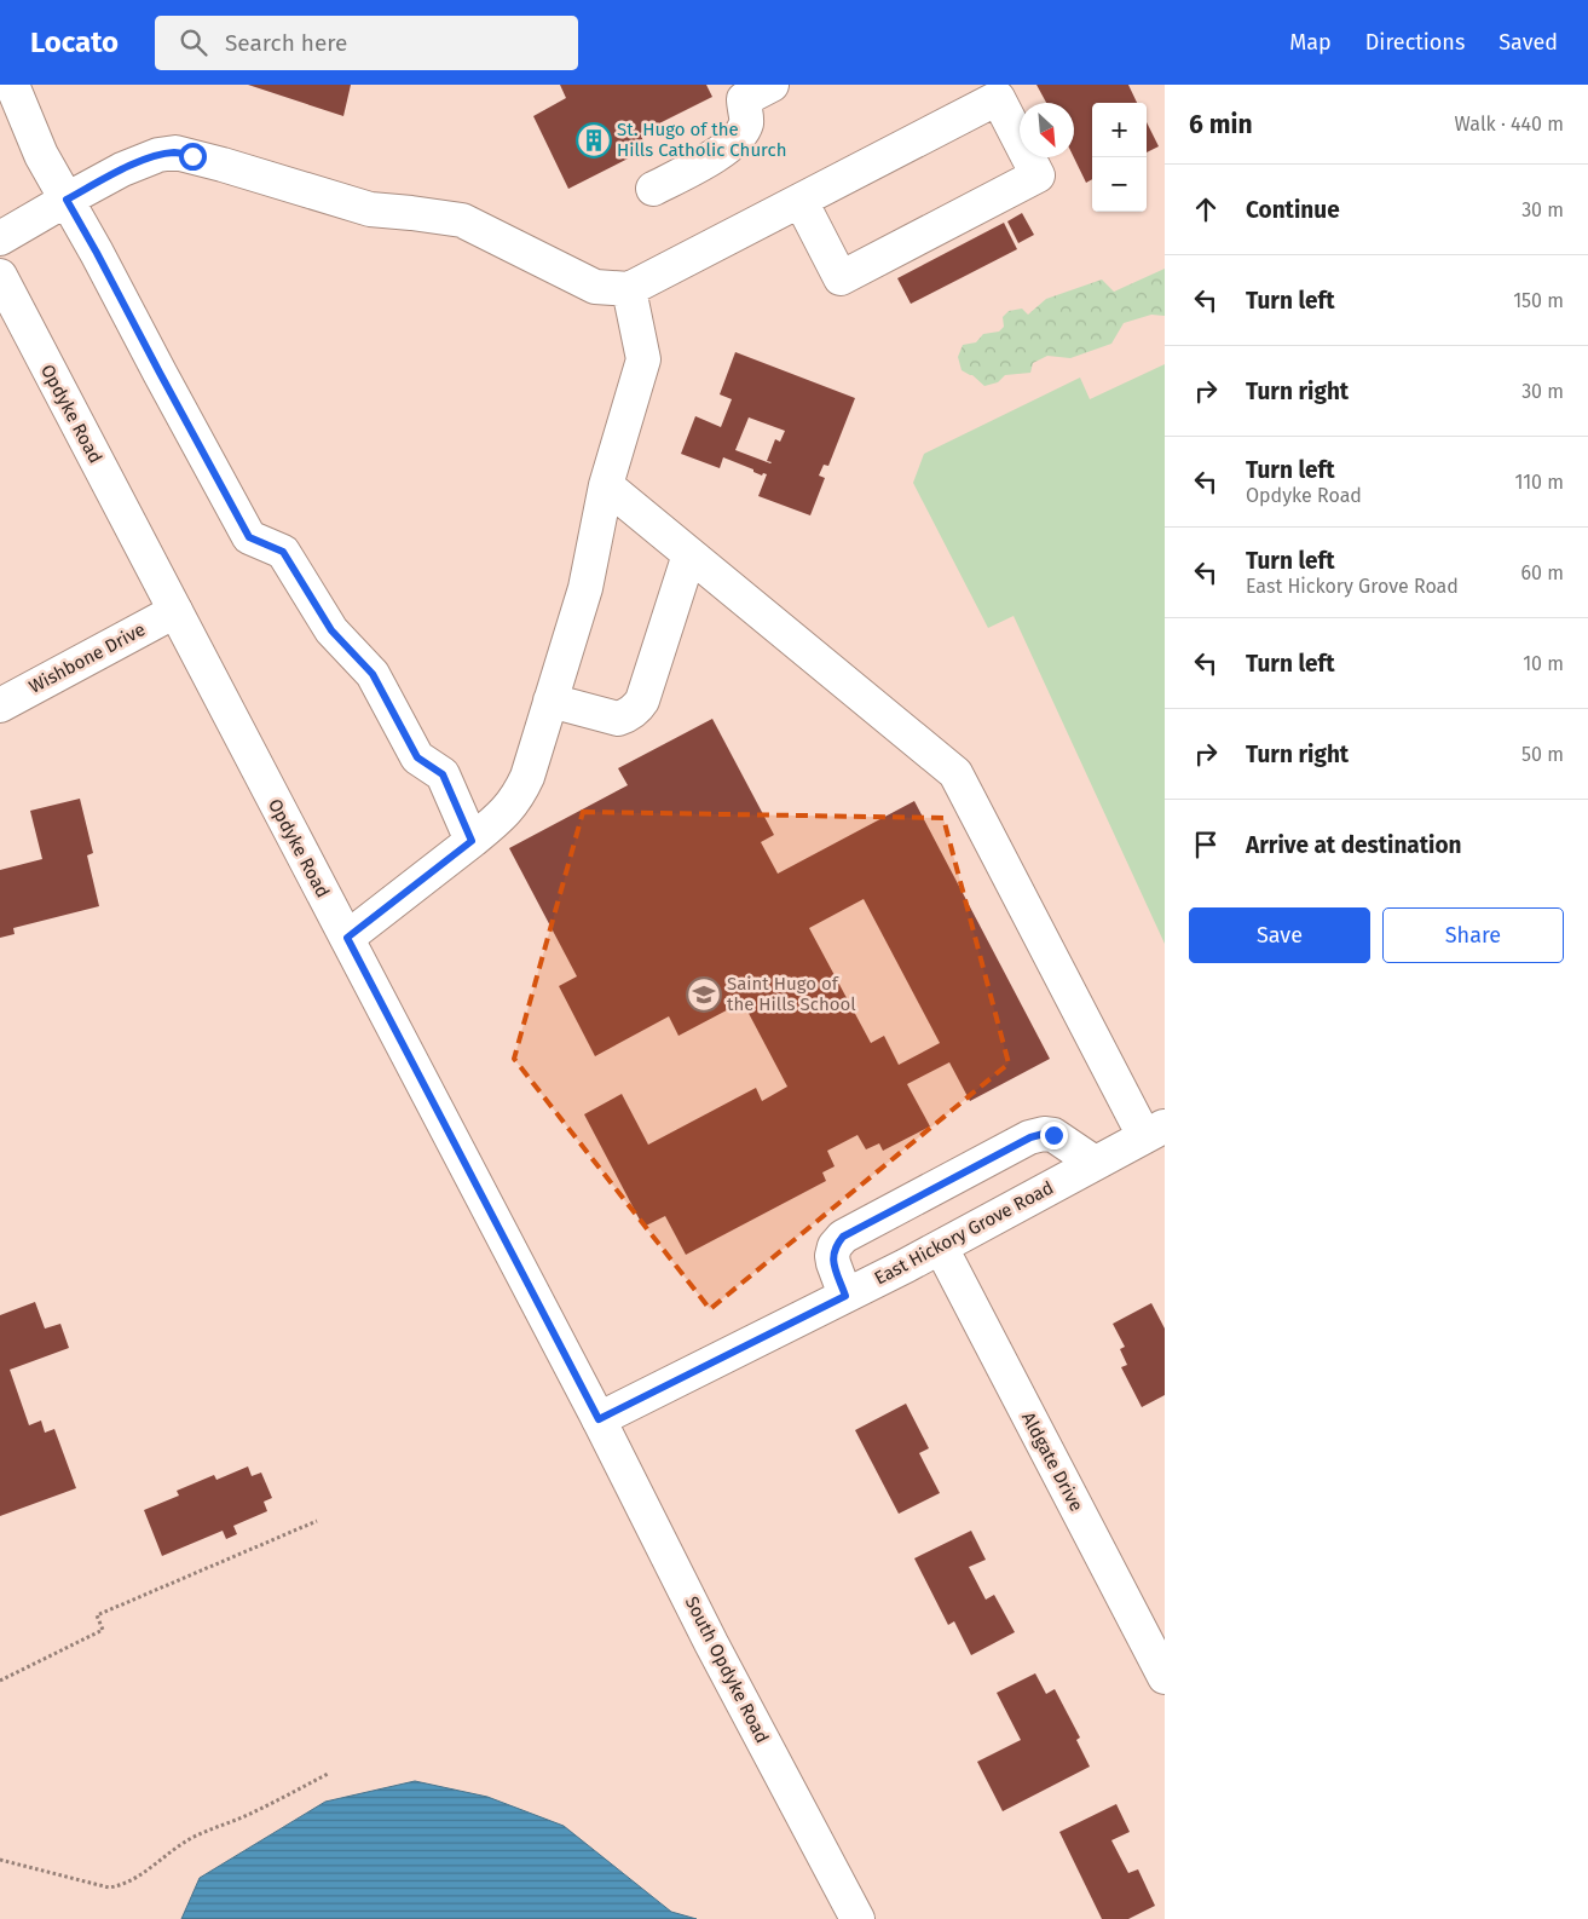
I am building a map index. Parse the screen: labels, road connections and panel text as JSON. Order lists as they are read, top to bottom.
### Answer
{
  "streets": {
    "main road": [
      "Opdyke Road",
      "Wishbone Drive",
      "East Hickory Grove Road",
      "Aldgate Drive",
      "South Opdyke Road"
    ]
  },
  "crossings": [
    ["Opdyke Road", "Wishbone Drive"],
    ["Opdyke Road", "East Hickory Grove Road"],
    ["Opdyke Road", "South Opdyke Road"],
    ["East Hickory Grove Road", "Aldgate Drive"],
    ["East Hickory Grove Road", "South Opdyke Road"]
  ],
  "places": {
    "building": ["St. Hugo of the Hills Catholic Church"],
    "school or university": ["Saint Hugo of the Hills School"]
  },
  "north": "bottom right",
  "page": {
    "header": "Locato",
    "search": "Search here",
    "nav": ["Map", "Directions", "Saved"],
    "heading": ["6 min", "Walk · 440 m"],
    "map_buttons": ["+", "−"],
    "list": [
      ["Continue", "30 m"],
      ["Turn left", "150 m"],
      ["Turn right", "30 m"],
      ["Turn left", "Opdyke Road", "110 m"],
      ["Turn left", "East Hickory Grove Road", "60 m"],
      ["Turn left", "10 m"],
      ["Turn right", "50 m"],
      "Arrive at destination"
    ],
    "buttons": ["Save", "Share"]
  }
}
